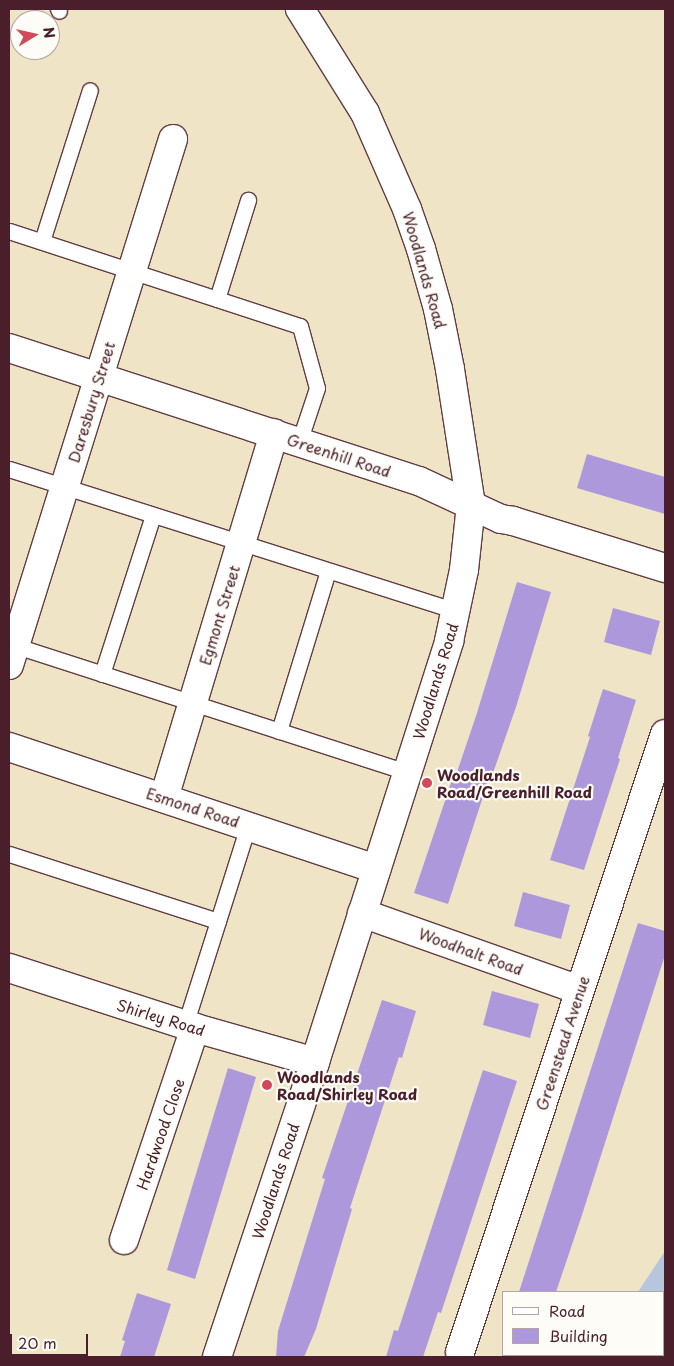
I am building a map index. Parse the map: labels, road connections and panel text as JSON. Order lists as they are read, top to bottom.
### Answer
{
  "streets": {
    "street": [
      "Woodlands Road",
      "Daresbury Street",
      "Greenhill Road",
      "Egmont Street",
      "Esmond Road",
      "Woodhalt Road",
      "Shirley Road",
      "Greenstead Avenue",
      "Hardwood Close"
    ]
  },
  "crossings": [
    ["Woodlands Road", "Greenhill Road"],
    ["Woodlands Road", "Esmond Road"],
    ["Woodlands Road", "Woodhalt Road"],
    ["Woodlands Road", "Shirley Road"],
    ["Daresbury Street", "Greenhill Road"],
    ["Greenhill Road", "Egmont Street"],
    ["Egmont Street", "Esmond Road"],
    ["Woodhalt Road", "Greenstead Avenue"],
    ["Shirley Road", "Hardwood Close"]
  ],
  "places": ["Woodlands Road/Greenhill Road", "Woodlands Road/Shirley Road"],
  "legend": ["Road", "Building"],
  "scale_bar": "20 m",
  "north": "right"
}
